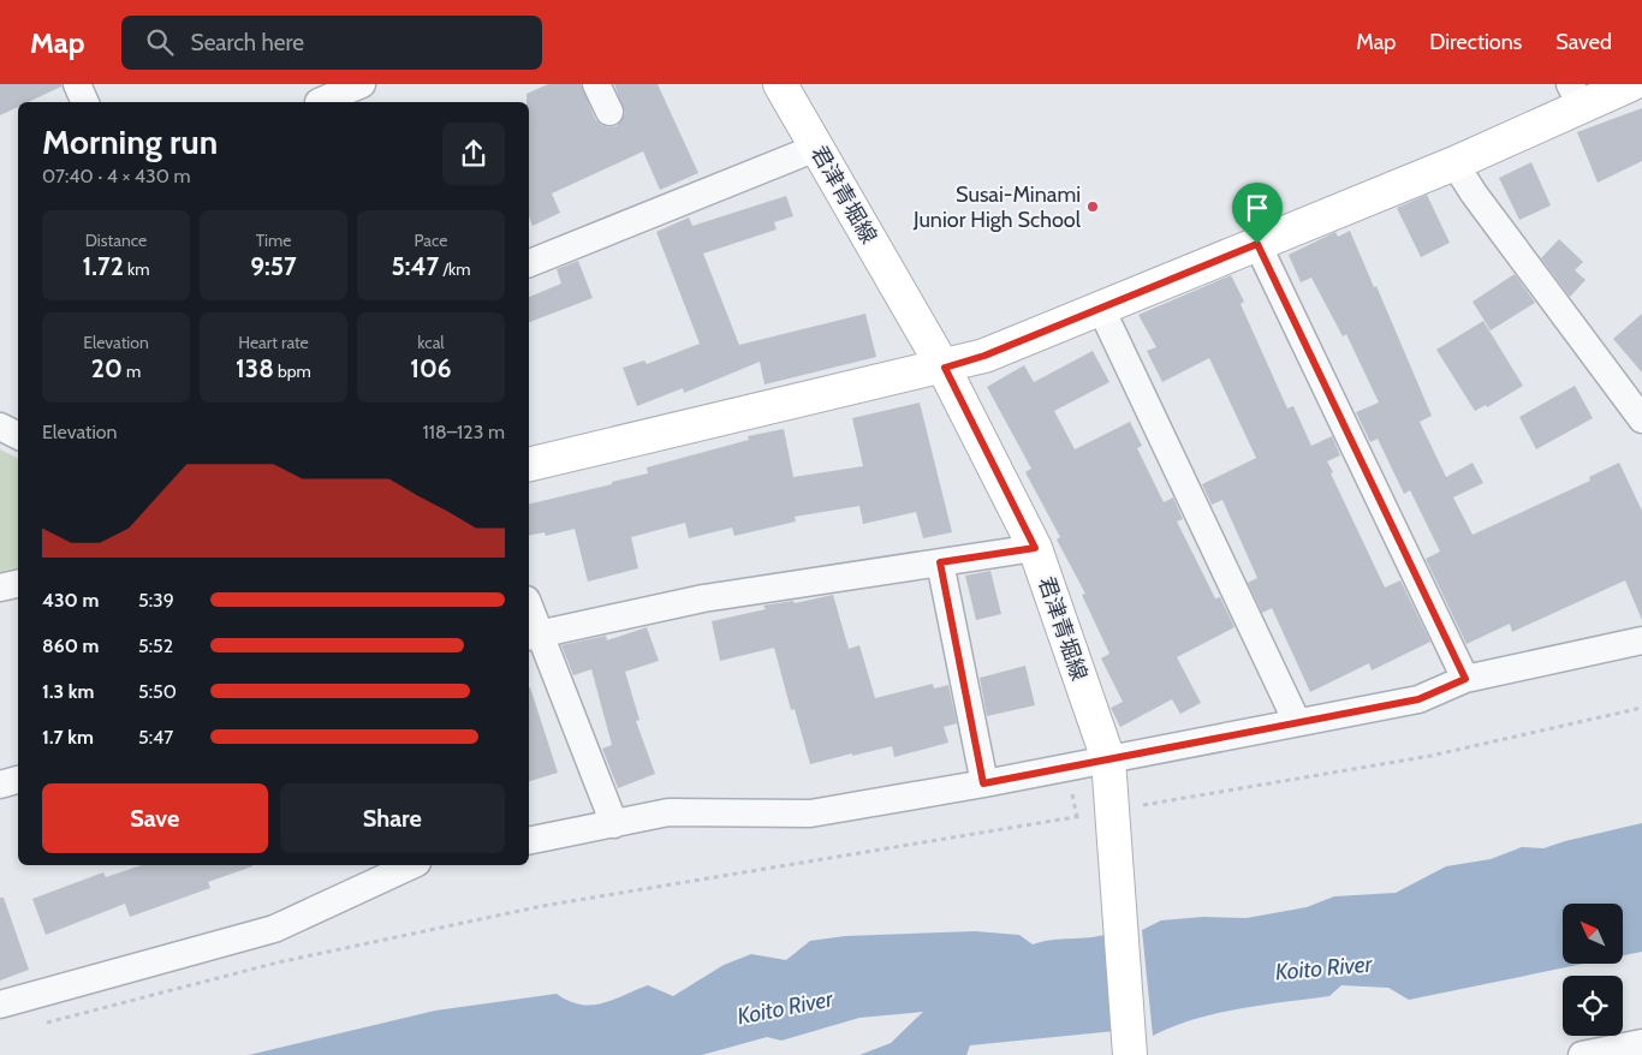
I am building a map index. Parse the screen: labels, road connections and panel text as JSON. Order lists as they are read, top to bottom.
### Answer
{
  "streets": {
    "street": ["君津青堀線"]
  },
  "water": ["Koito River"],
  "places": ["Susai-Minami Junior High School"],
  "north": "top left",
  "page": {
    "header": "Map",
    "search": "Search here",
    "nav": ["Map", "Directions", "Saved"],
    "heading": ["Morning run", "07:40 · 4 × 430 m"],
    "stats": [
      ["Distance", "1.72 km"],
      ["Time", "9:57"],
      ["Pace", "5:47 /km"],
      ["Elevation", "20 m"],
      ["Heart rate", "138 bpm"],
      ["kcal", "106"]
    ],
    "chart": ["Elevation", "118–123 m"],
    "list": [
      {
        "name": "430 m",
        "note": "5:39"
      },
      {
        "name": "860 m",
        "note": "5:52"
      },
      {
        "name": "1.3 km",
        "note": "5:50"
      },
      {
        "name": "1.7 km",
        "note": "5:47"
      }
    ],
    "buttons": ["Save", "Share"]
  }
}
